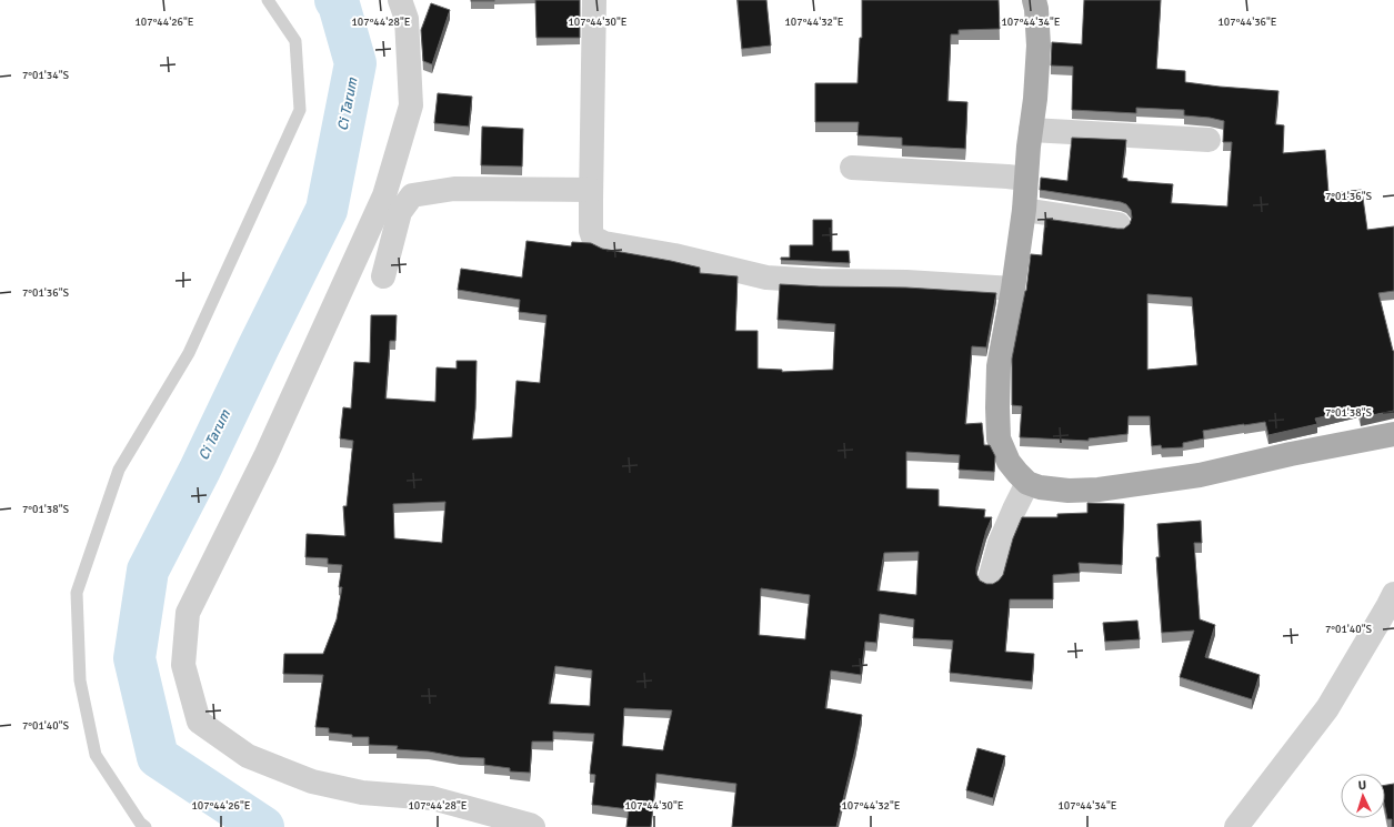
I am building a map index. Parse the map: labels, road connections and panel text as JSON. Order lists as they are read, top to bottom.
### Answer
{
  "water": ["Ci Tarum"],
  "north": "top",
  "coordinates": [
    "107°44'26\"E",
    "107°44'28\"E",
    "107°44'30\"E",
    "107°44'32\"E",
    "107°44'34\"E",
    "107°44'36\"E",
    "7°01'34\"S",
    "7°01'36\"S",
    "7°01'38\"S",
    "7°01'40\"S"
  ]
}
